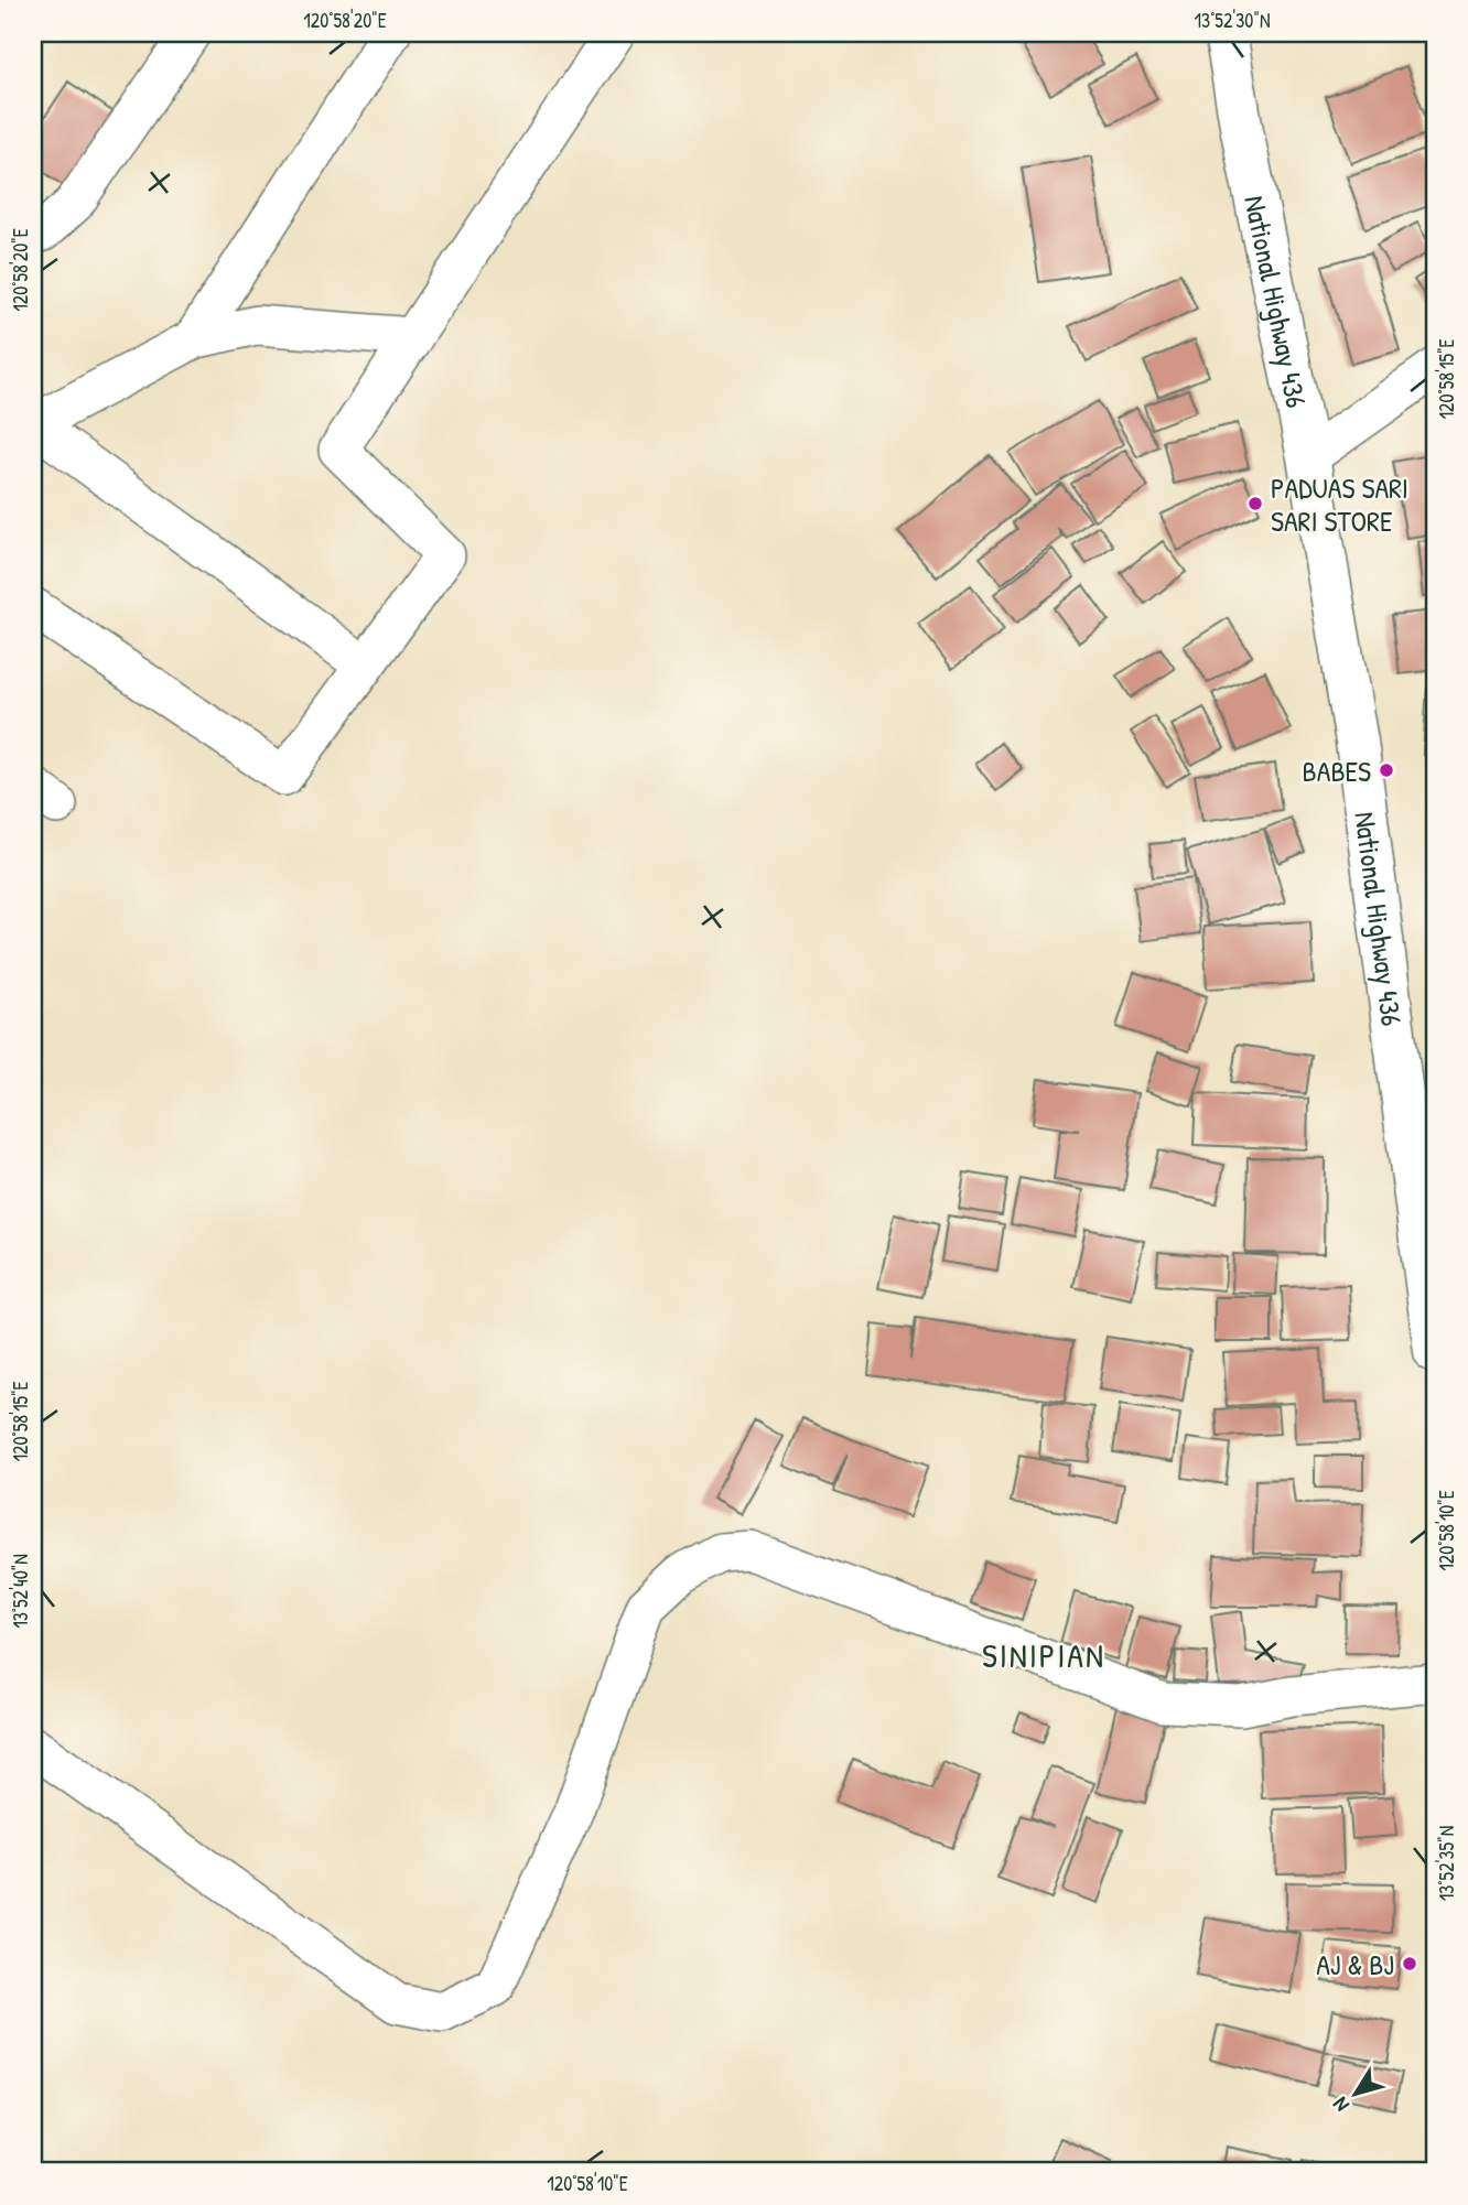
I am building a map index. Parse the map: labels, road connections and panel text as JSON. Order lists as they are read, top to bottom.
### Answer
{
  "streets": {
    "main road": ["National Highway 436"]
  },
  "districts": ["SINIPIAN"],
  "places": ["PADUAS SARI SARI STORE", "BABES", "AJ & BJ"],
  "north": "bottom left",
  "coordinates": [
    "120°58'20\"E",
    "13°52'30\"N",
    "120°58'15\"E",
    "120°58'10\"E",
    "13°52'40\"N",
    "13°52'35\"N"
  ]
}
